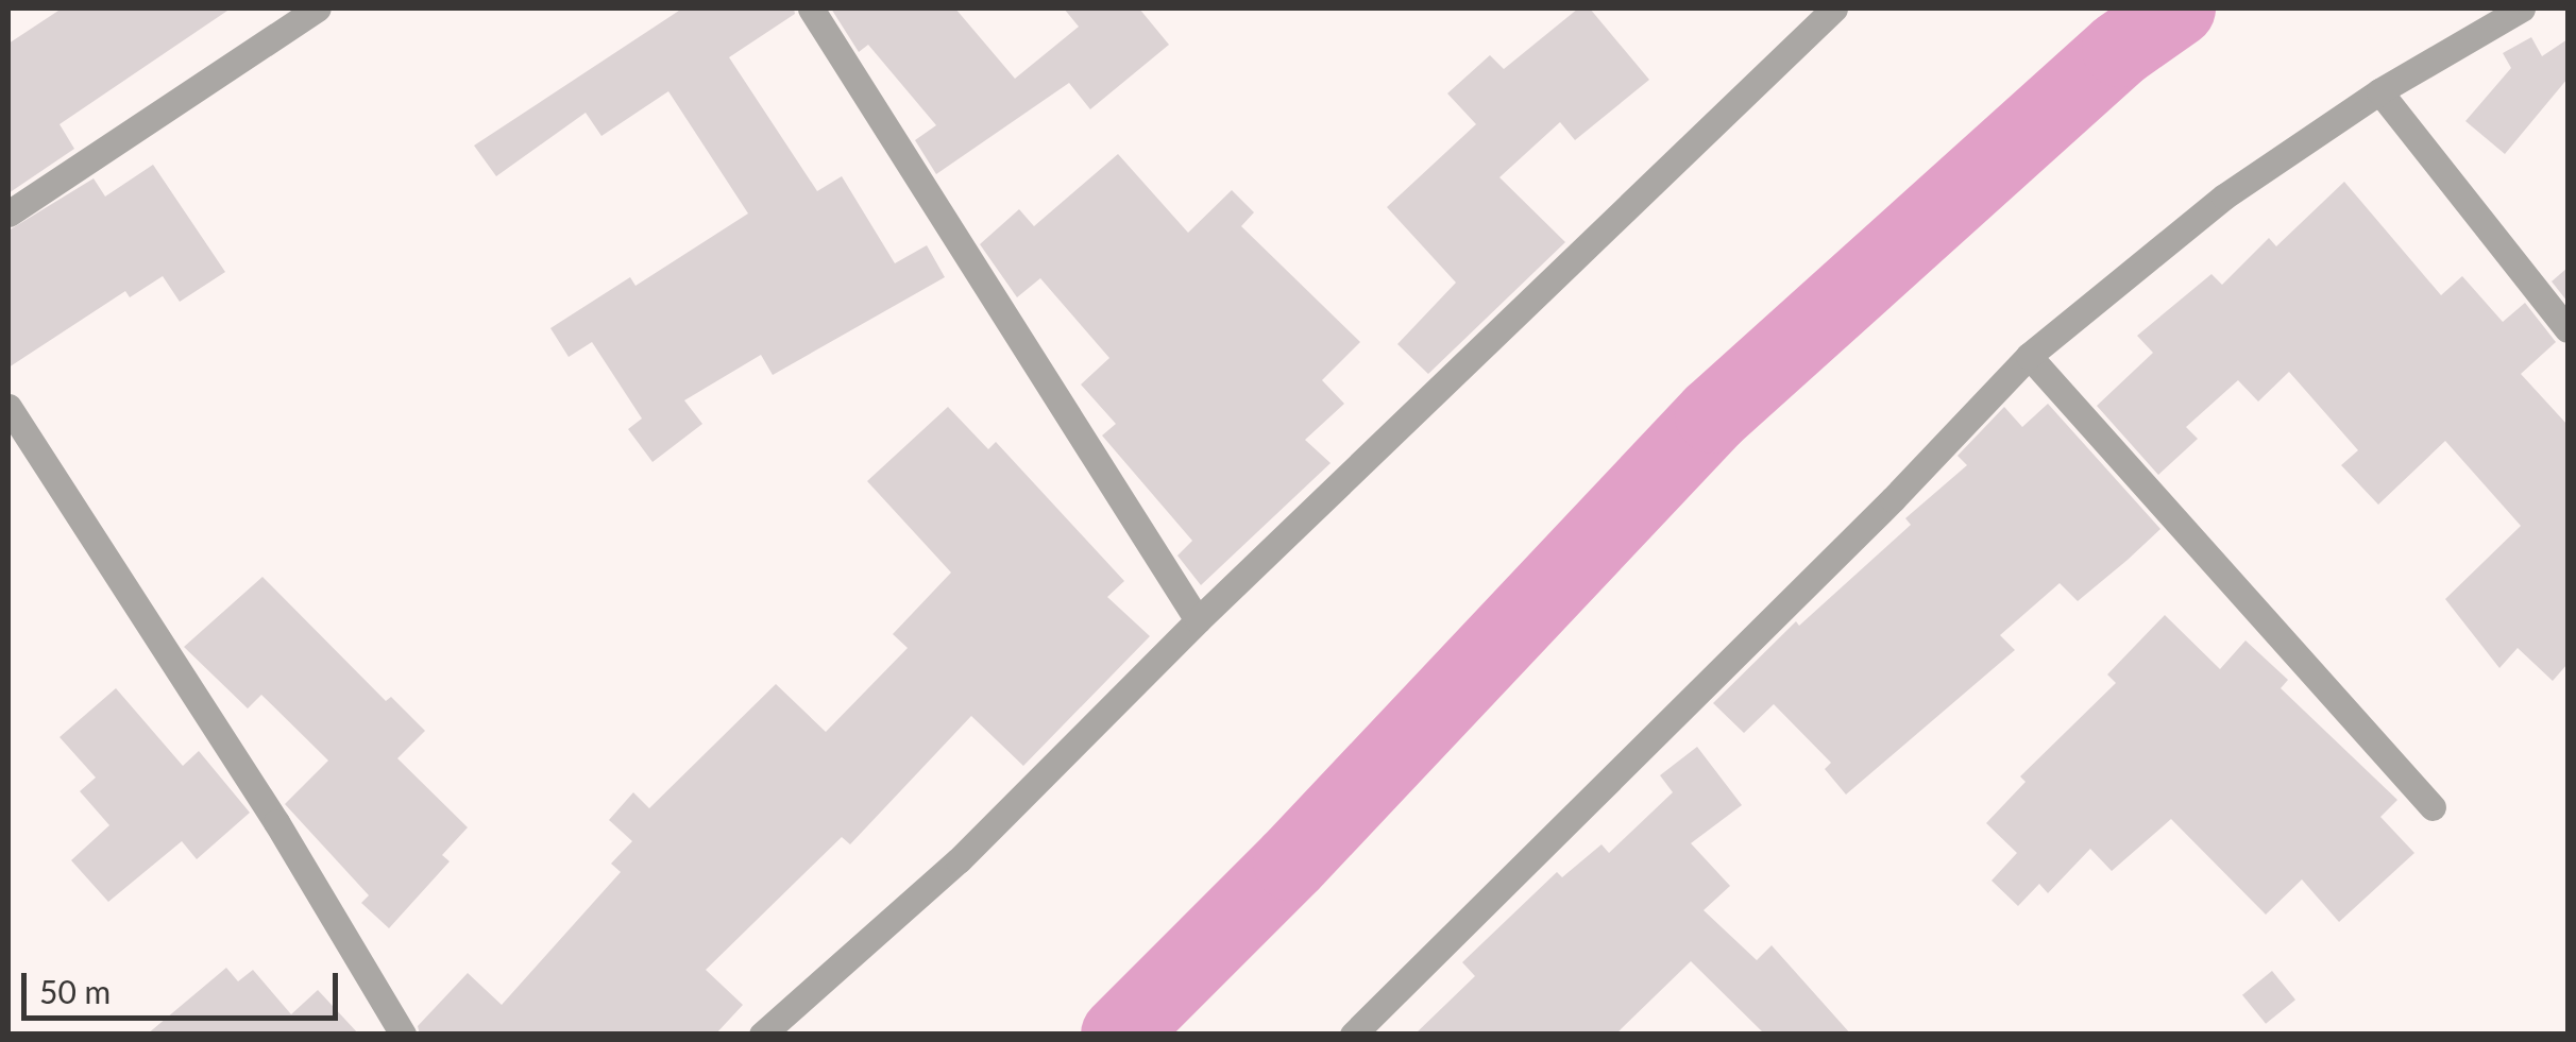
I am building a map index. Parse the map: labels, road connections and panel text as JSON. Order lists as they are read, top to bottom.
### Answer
{
  "scale_bar": "50 m"
}
